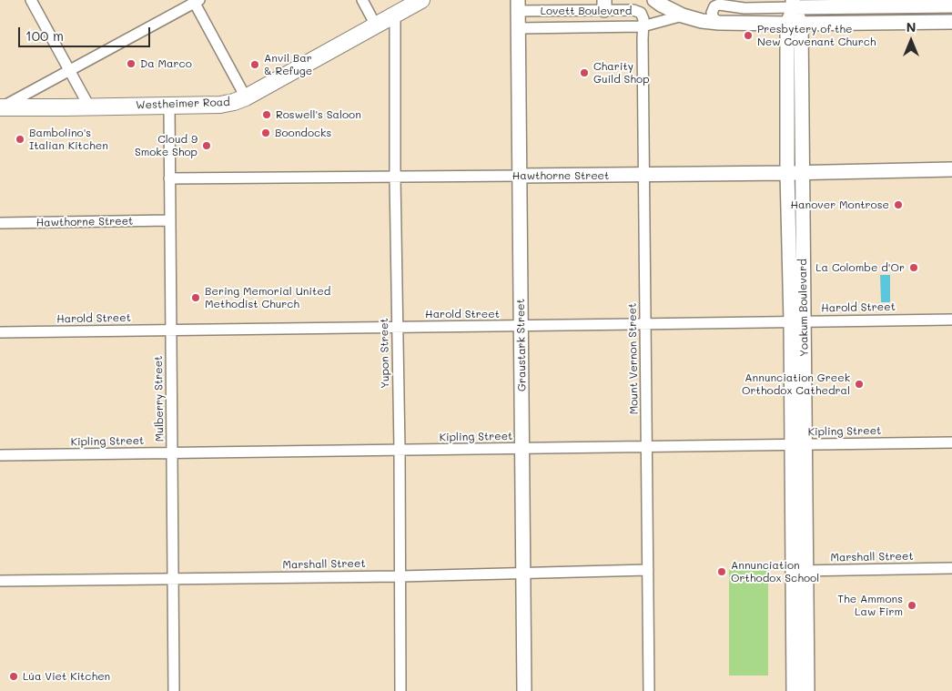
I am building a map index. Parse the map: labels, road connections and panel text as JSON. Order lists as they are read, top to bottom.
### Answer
{
  "streets": {
    "main road": ["Westheimer Road"],
    "street": [
      "Lovett Boulevard",
      "Hawthorne Street",
      "Yoakum Boulevard",
      "Harold Street",
      "Graustark Street",
      "Yupon Street",
      "Mount Vernon Street",
      "Mulberry Street",
      "Kipling Street",
      "Marshall Street"
    ]
  },
  "crossings": [
    ["Lovett Boulevard", "Graustark Street"],
    ["Lovett Boulevard", "Mount Vernon Street"],
    ["Westheimer Road", "Yupon Street"],
    ["Westheimer Road", "Mulberry Street"],
    ["Hawthorne Street", "Yoakum Boulevard"],
    ["Hawthorne Street", "Graustark Street"],
    ["Hawthorne Street", "Yupon Street"],
    ["Hawthorne Street", "Mount Vernon Street"],
    ["Hawthorne Street", "Mulberry Street"],
    ["Yoakum Boulevard", "Harold Street"],
    ["Yoakum Boulevard", "Kipling Street"],
    ["Yoakum Boulevard", "Marshall Street"],
    ["Harold Street", "Graustark Street"],
    ["Harold Street", "Yupon Street"],
    ["Harold Street", "Mount Vernon Street"],
    ["Harold Street", "Mulberry Street"],
    ["Graustark Street", "Kipling Street"],
    ["Graustark Street", "Marshall Street"],
    ["Yupon Street", "Kipling Street"],
    ["Yupon Street", "Marshall Street"],
    ["Mount Vernon Street", "Kipling Street"],
    ["Mount Vernon Street", "Marshall Street"],
    ["Mulberry Street", "Kipling Street"],
    ["Mulberry Street", "Marshall Street"]
  ],
  "places": [
    "Presbytery of the New Covenant Church",
    "Da Marco",
    "Anvil Bar & Refuge",
    "Charity Guild Shop",
    "Roswell's Saloon",
    "Boondocks",
    "Bambolino's Italian Kitchen",
    "Cloud 9 Smoke Shop",
    "Hanover Montrose",
    "La Colombe d'Or",
    "Bering Memorial United Methodist Church",
    "Annunciation Greek Orthodox Cathedral",
    "Annunciation Orthodox School",
    "The Ammons Law Firm",
    "Lúa Viet Kitchen"
  ],
  "scale_bar": "100 m",
  "north": "top"
}
